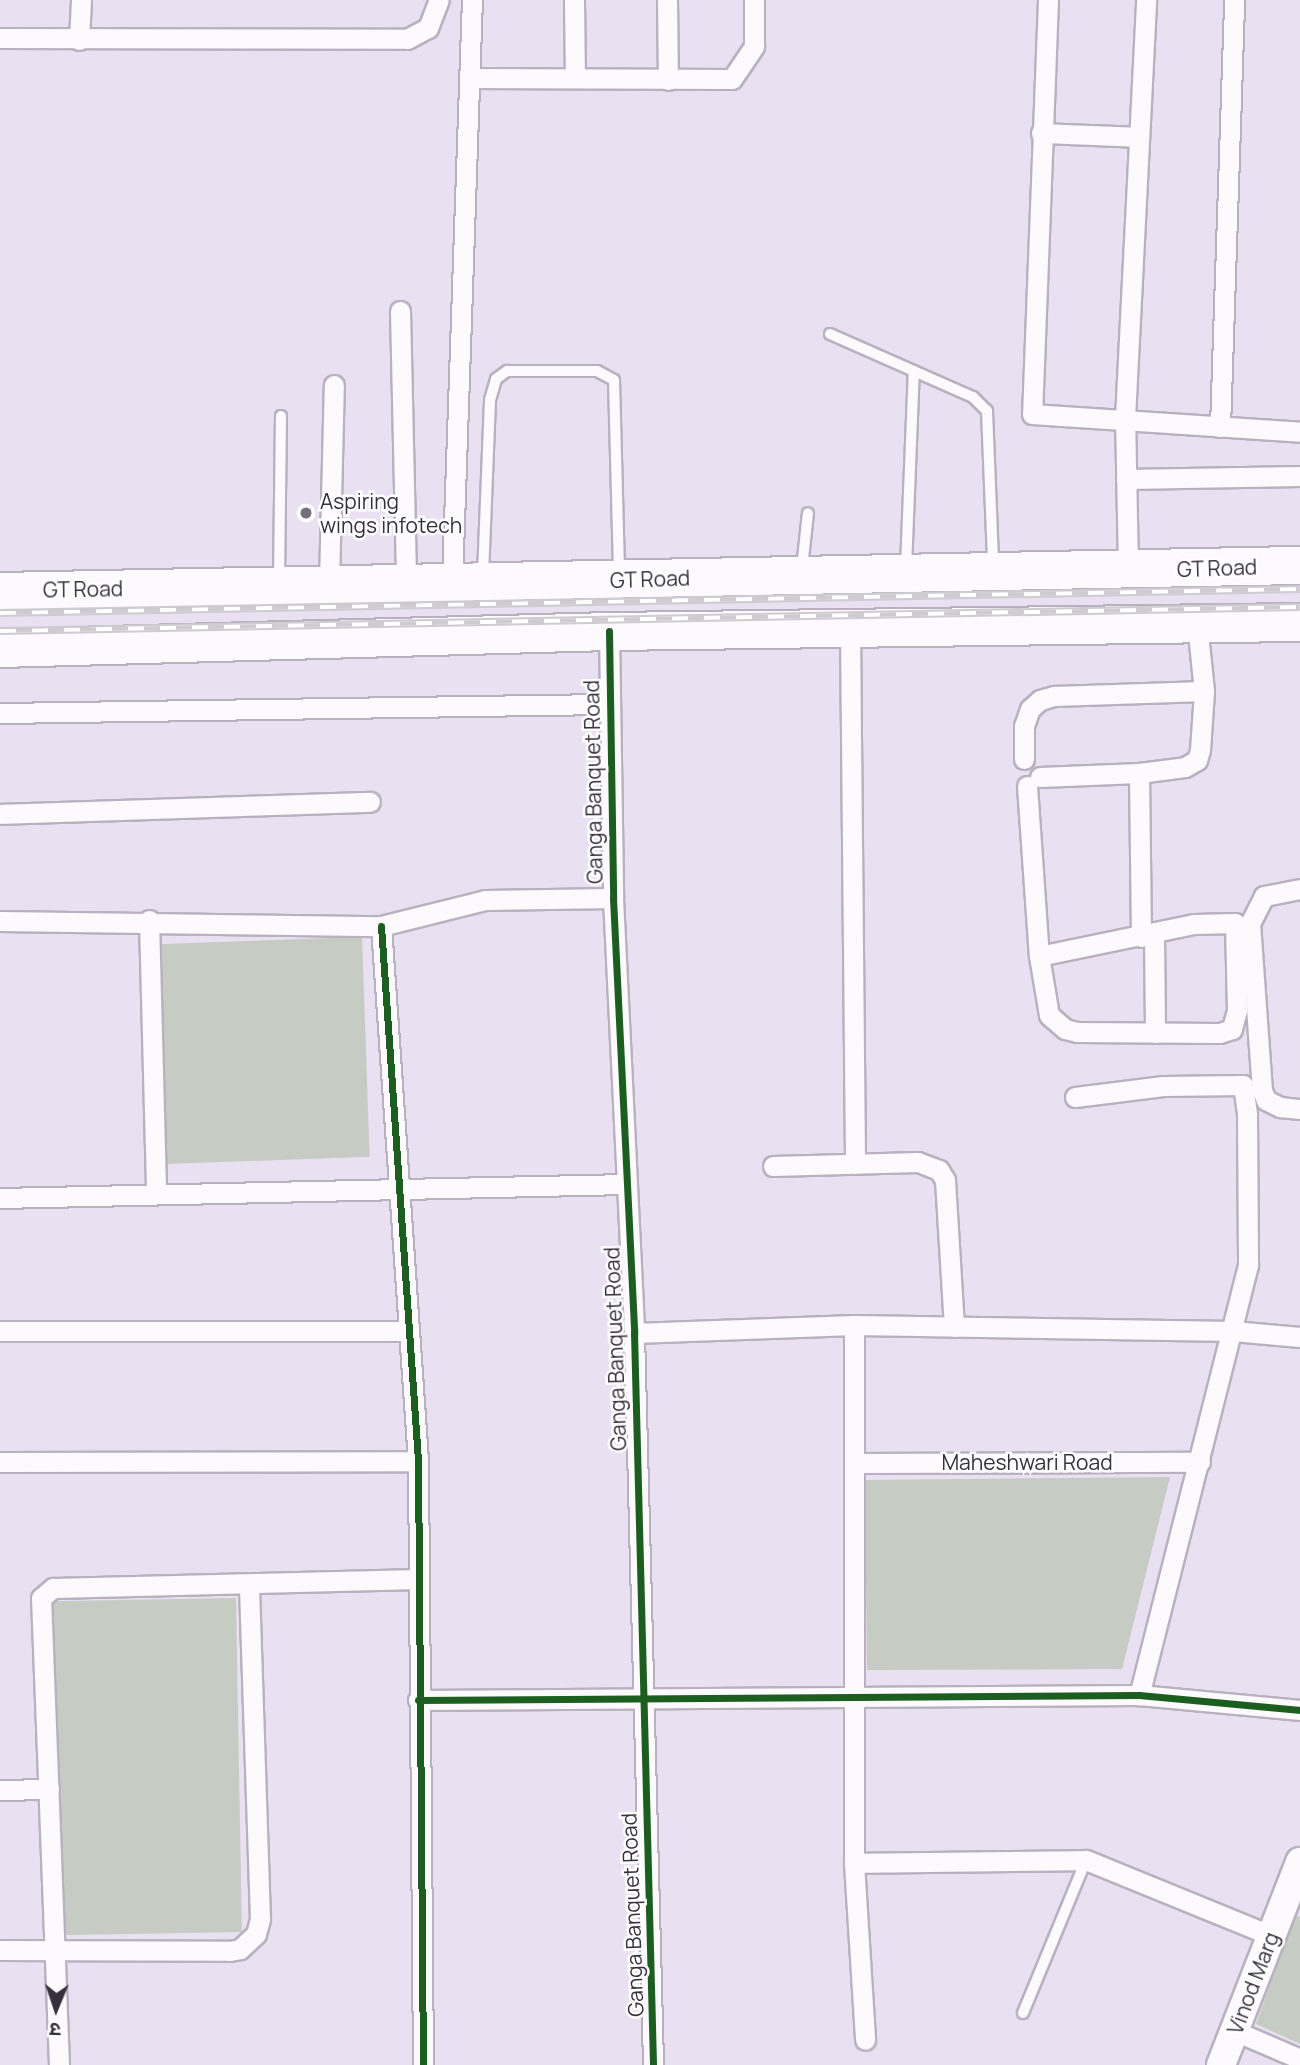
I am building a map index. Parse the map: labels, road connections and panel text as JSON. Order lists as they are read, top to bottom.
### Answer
{
  "streets": {
    "highway": ["GT Road"],
    "street": ["Ganga Banquet Road", "Maheshwari Road", "Vinod Marg"]
  },
  "places": ["Aspiring wings infotech"],
  "north": "bottom"
}
